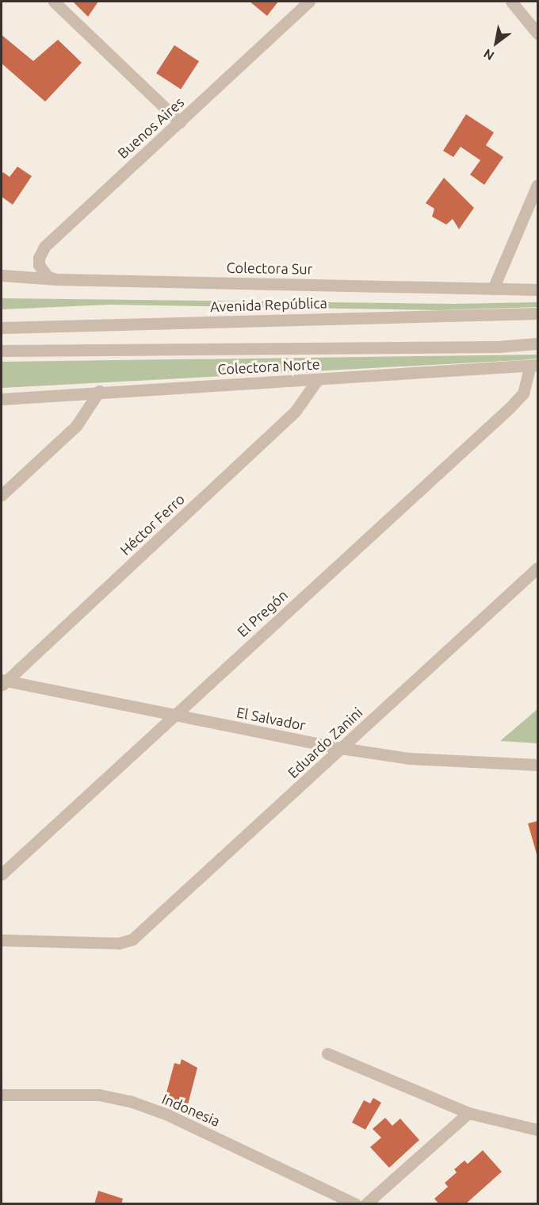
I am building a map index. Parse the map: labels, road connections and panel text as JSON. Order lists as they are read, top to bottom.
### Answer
{
  "streets": {
    "street": [
      "Buenos Aires",
      "Colectora Sur",
      "Avenida República",
      "Colectora Norte",
      "Héctor Ferro",
      "El Pregón",
      "El Salvador",
      "Eduardo Zanini",
      "Indonesia"
    ]
  },
  "crossings": [
    ["Buenos Aires", "Colectora Sur"],
    ["Colectora Norte", "Héctor Ferro"],
    ["Colectora Norte", "El Pregón"],
    ["Héctor Ferro", "El Salvador"],
    ["El Pregón", "El Salvador"],
    ["El Salvador", "Eduardo Zanini"]
  ],
  "north": "bottom left"
}
